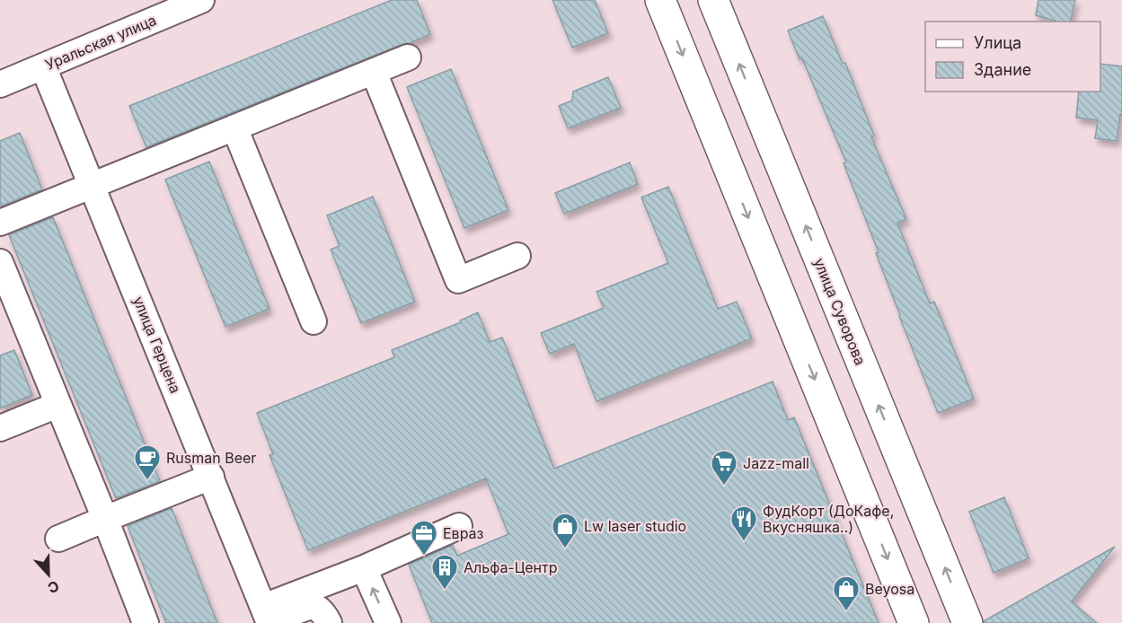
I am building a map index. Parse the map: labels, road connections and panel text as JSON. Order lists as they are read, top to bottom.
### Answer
{
  "streets": {
    "main road": ["улица Суворова"],
    "street": ["Уральская улица", "улица Герцена"]
  },
  "crossings": [
    ["Уральская улица", "улица Герцена"]
  ],
  "places": {
    "cafe": ["Rusman Beer"],
    "supermarket": ["Jazz-mall"],
    "restaurant": ["ФудКорт (ДоКафе, Вкусняшка..)"],
    "shop": ["Lw laser studio", "Beyosa"],
    "office": ["Евраз"],
    "building": ["Альфа-Центр"]
  },
  "legend": ["Улица", "Здание"],
  "north": "bottom"
}
